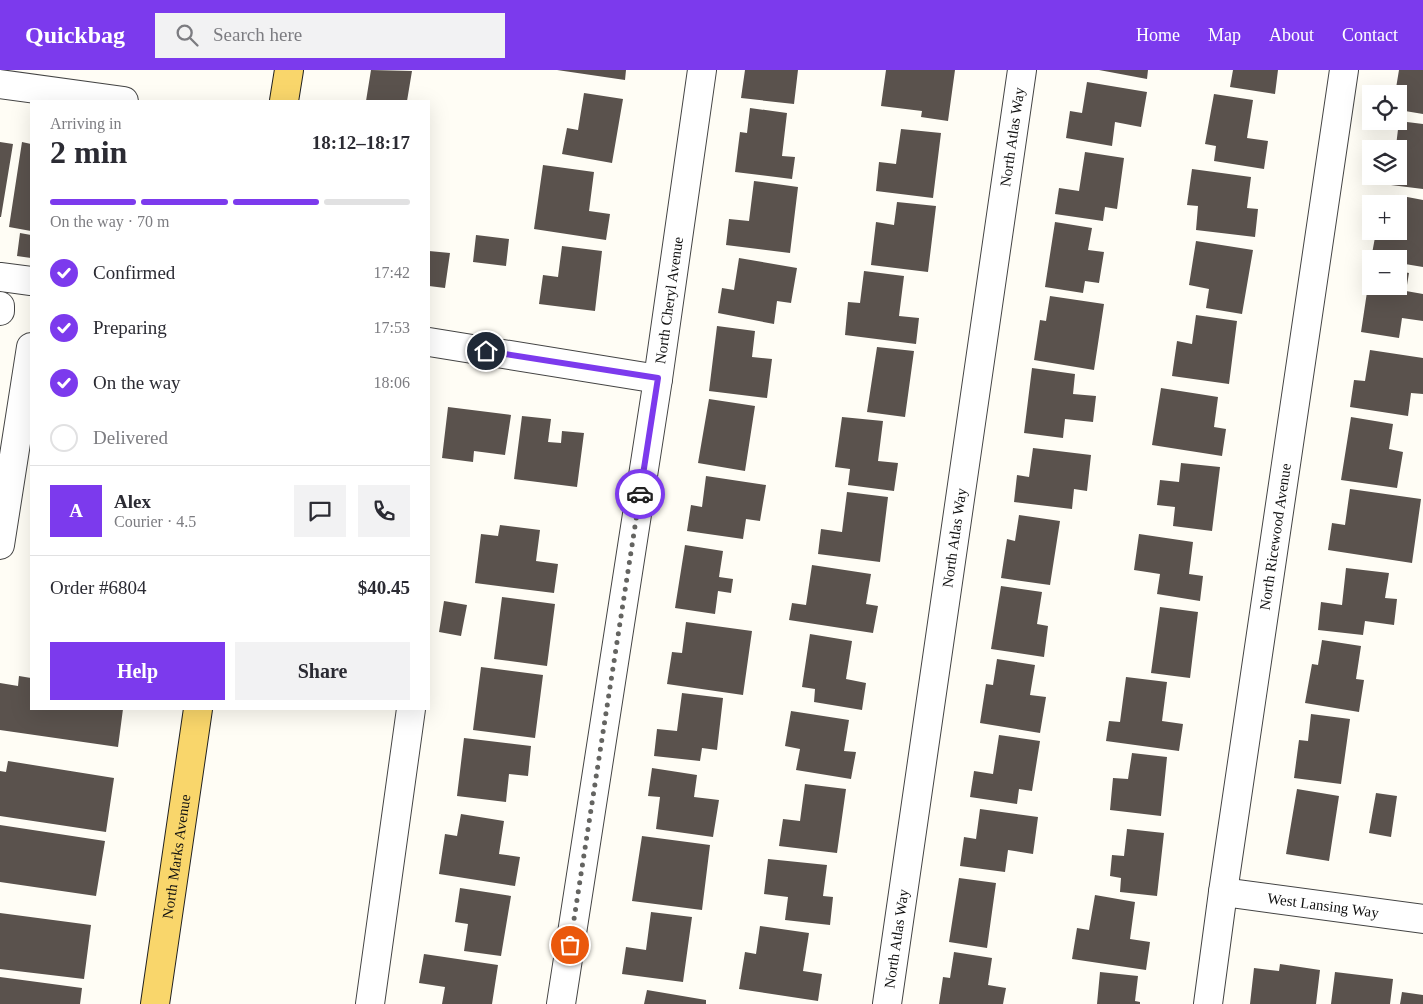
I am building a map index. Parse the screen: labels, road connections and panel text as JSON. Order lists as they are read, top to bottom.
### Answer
{
  "streets": {
    "main road": ["North Marks Avenue"],
    "street": [
      "North Atlas Way",
      "North Cheryl Avenue",
      "North Ricewood Avenue",
      "West Lansing Way"
    ]
  },
  "crossings": [
    ["North Ricewood Avenue", "West Lansing Way"]
  ],
  "page": {
    "header": "Quickbag",
    "search": "Search here",
    "nav": [
      "Home",
      "Map",
      "About",
      "Contact"
    ],
    "map_buttons": ["+", "−"],
    "heading": ["2 min", "Arriving in", "18:12–18:17"],
    "panel": [
      "Alex",
      "Courier · 4.5",
      "Order #6804",
      "$40.45"
    ],
    "bar": "On the way · 70 m",
    "list": [
      ["Confirmed", "17:42"],
      ["Preparing", "17:53"],
      ["On the way", "18:06"],
      "Delivered"
    ],
    "round": "A",
    "buttons": ["Help", "Share"]
  }
}
